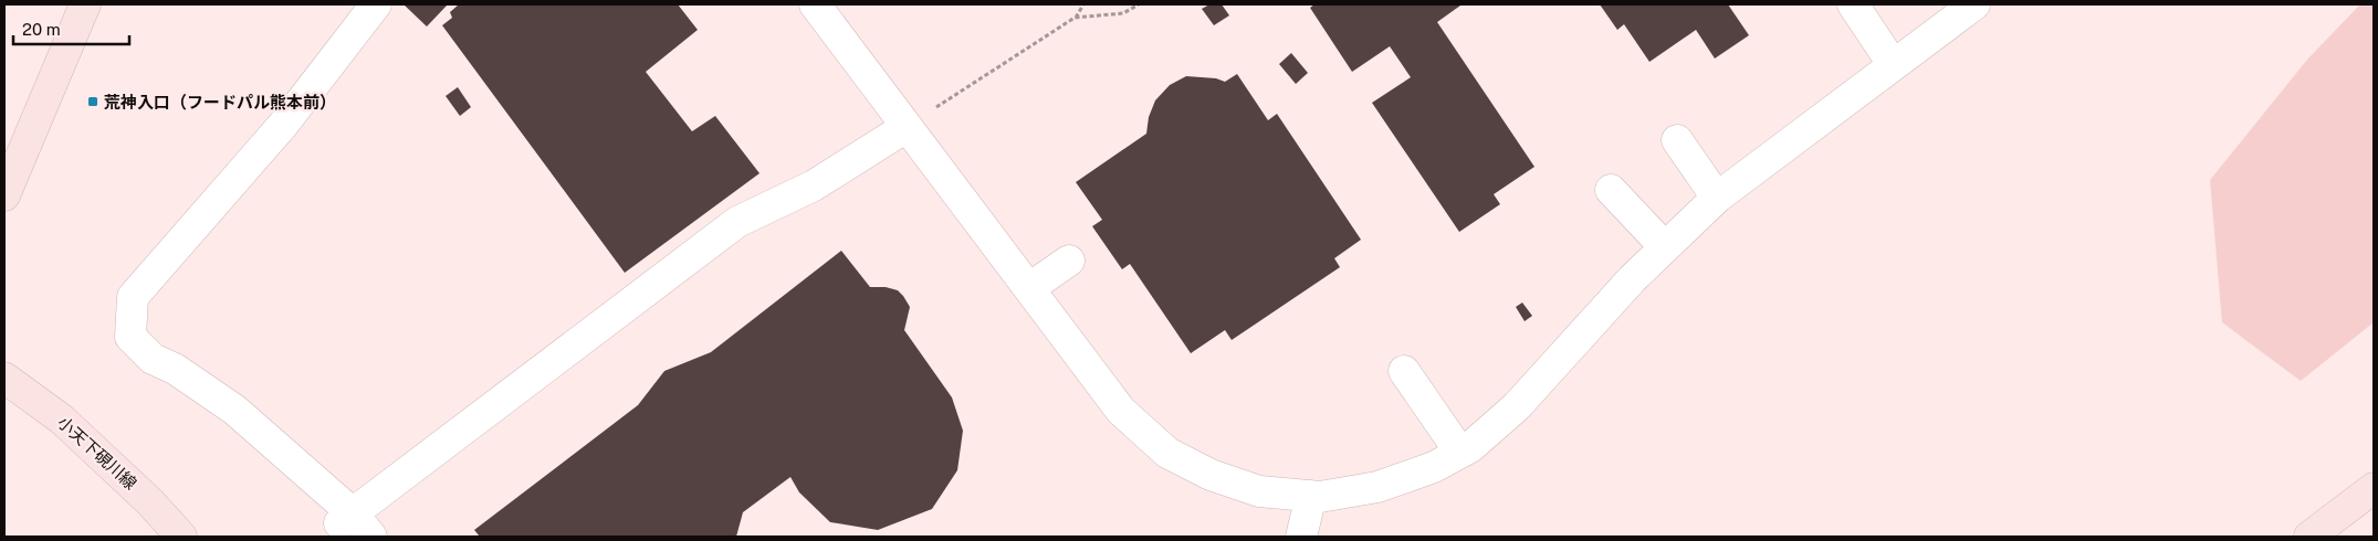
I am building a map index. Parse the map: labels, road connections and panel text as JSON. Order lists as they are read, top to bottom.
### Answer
{
  "streets": {
    "main road": ["小天下硯川線"]
  },
  "places": {
    "transit": ["荒神入口（フードパル熊本前）"]
  },
  "scale_bar": "20 m"
}
